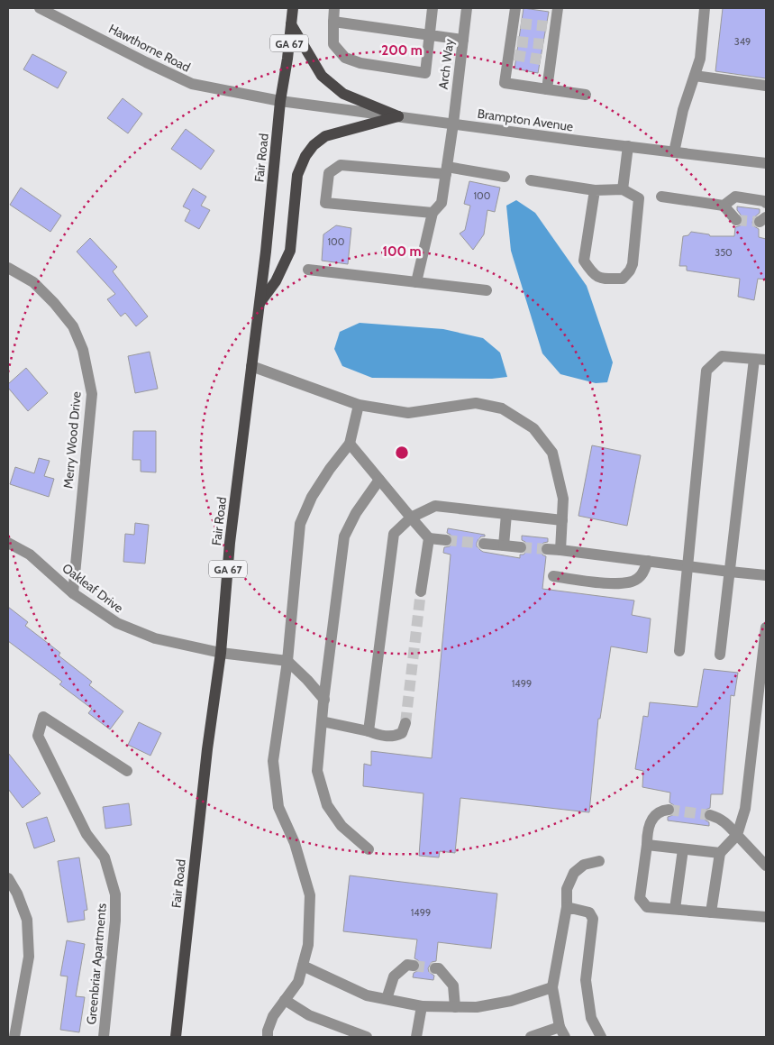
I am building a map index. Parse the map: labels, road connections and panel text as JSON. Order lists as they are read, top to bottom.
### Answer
{
  "streets": {
    "main road": ["GA 67", "Fair Road"],
    "street": [
      "Hawthorne Road",
      "Arch Way",
      "Brampton Avenue",
      "Merry Wood Drive",
      "Oakleaf Drive",
      "Greenbriar Apartments"
    ]
  },
  "crossings": [
    ["Hawthorne Road", "Brampton Avenue"],
    ["Hawthorne Road", "Fair Road"],
    ["Arch Way", "Brampton Avenue"],
    ["Brampton Avenue", "Fair Road"],
    ["Fair Road", "Oakleaf Drive"],
    ["Merry Wood Drive", "Oakleaf Drive"]
  ],
  "house_numbers": [
    "349",
    "100",
    "100",
    "350",
    "1499",
    "1499"
  ],
  "rings": ["200 m", "100 m"]
}
